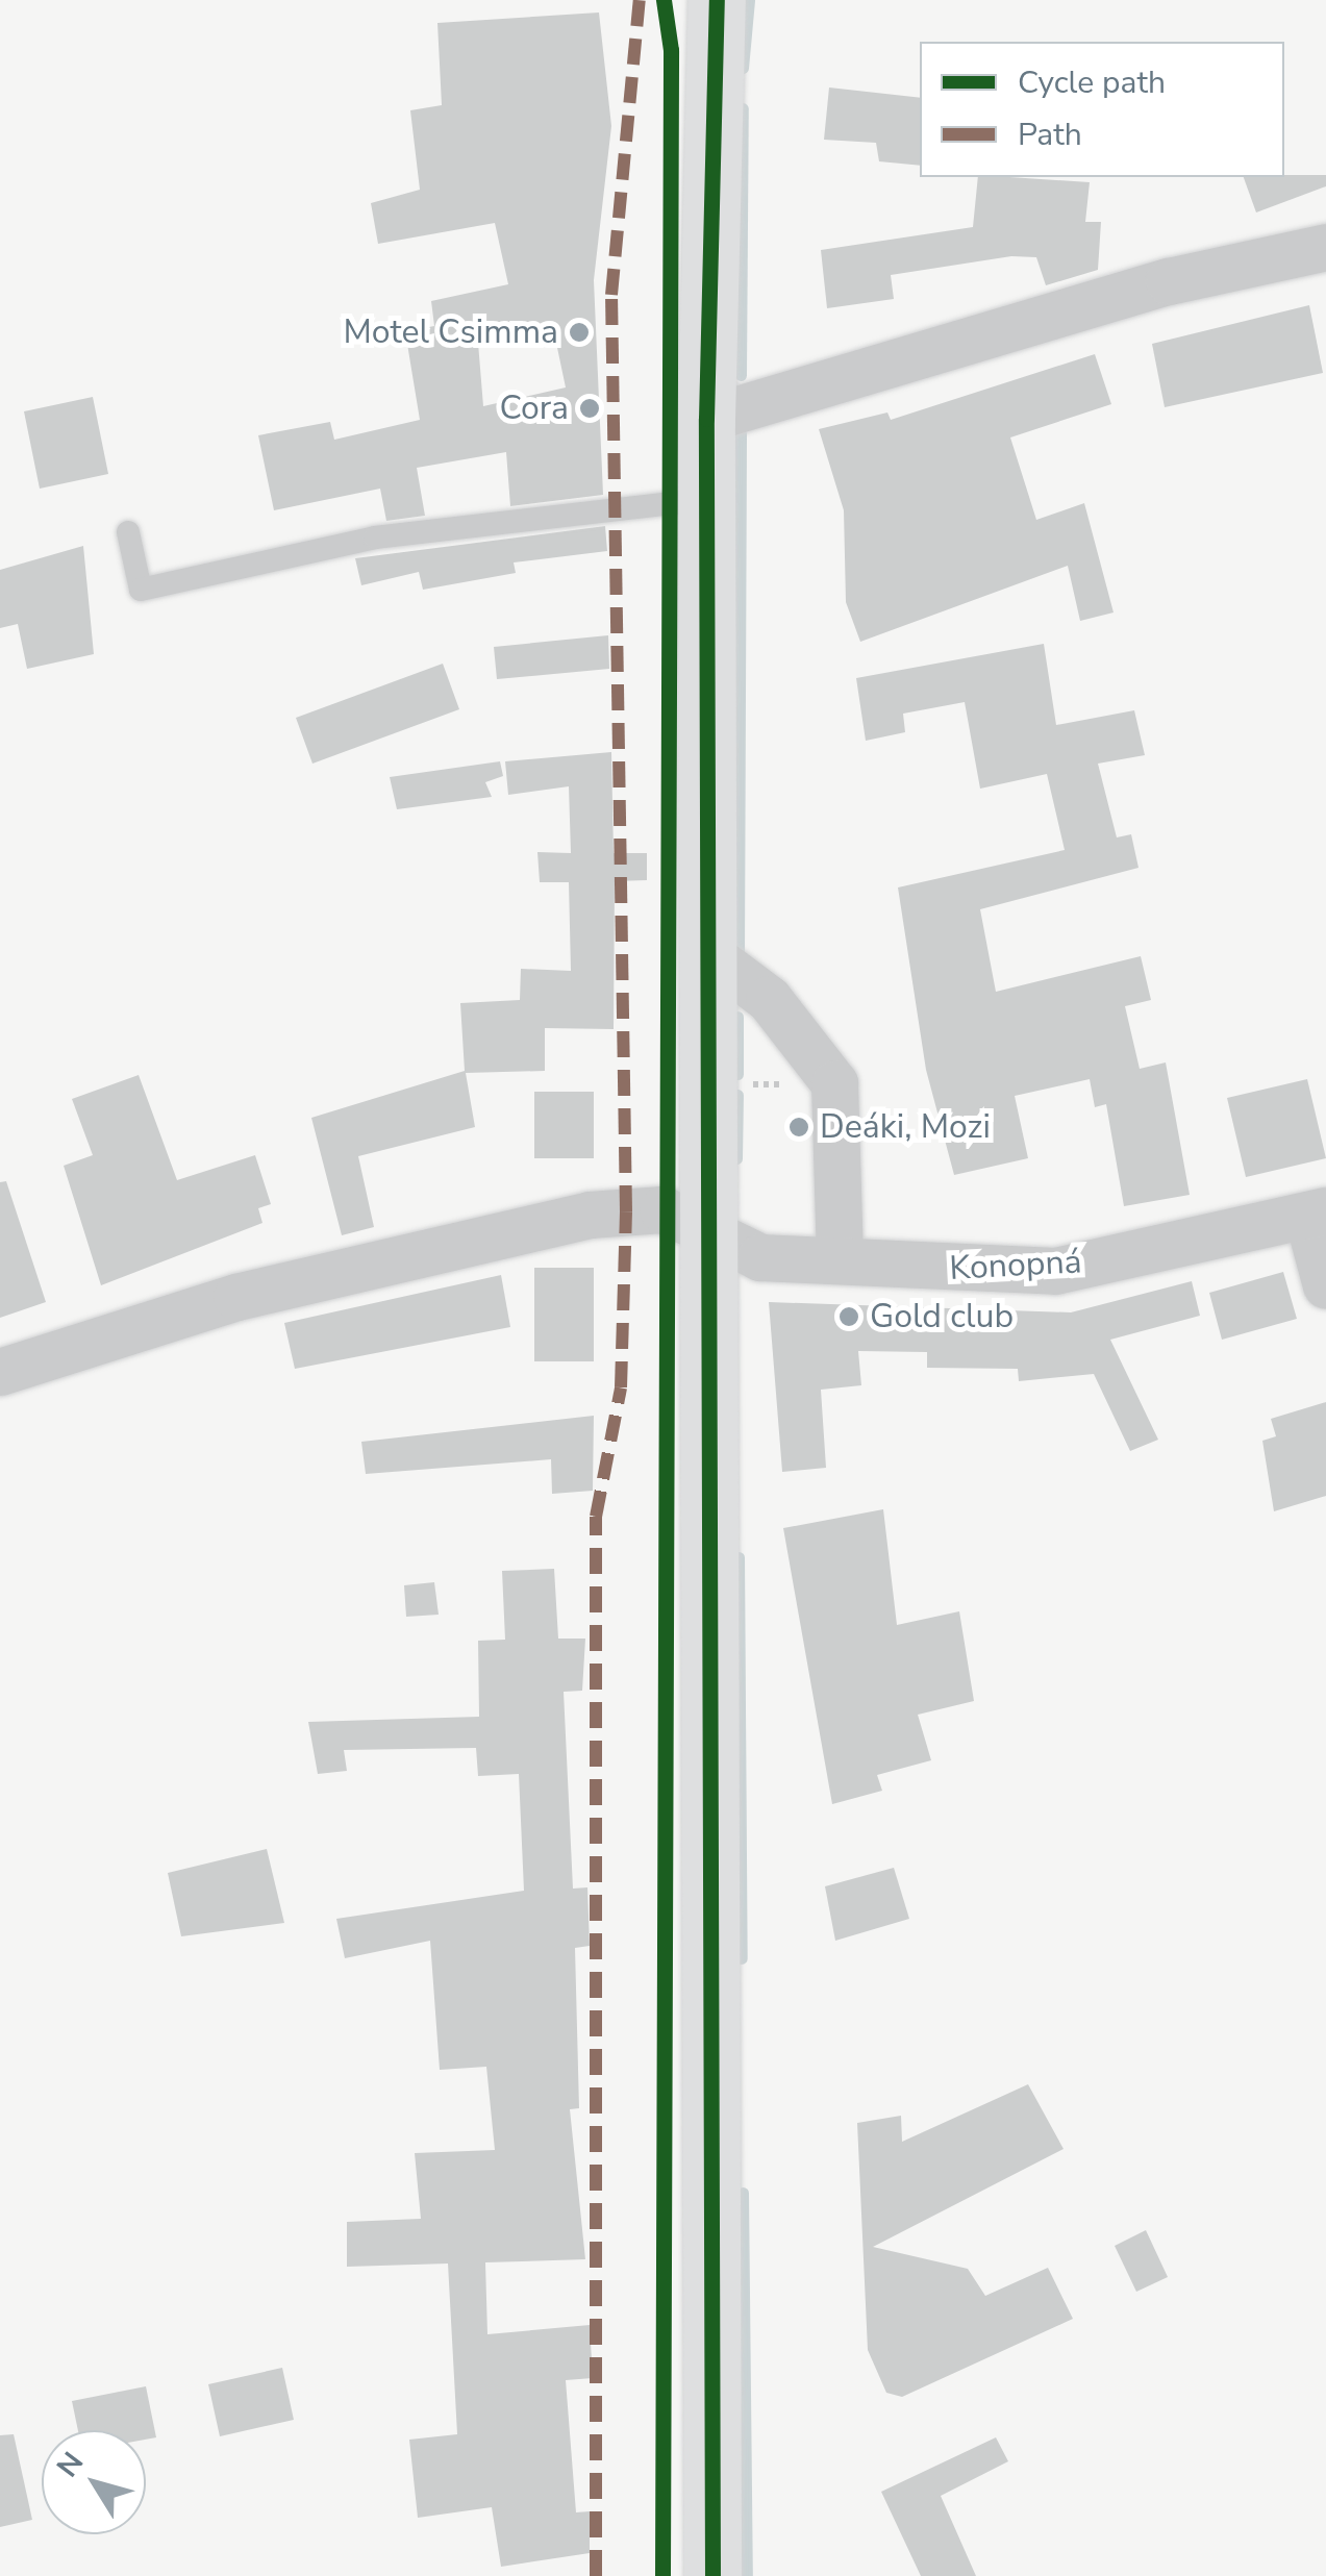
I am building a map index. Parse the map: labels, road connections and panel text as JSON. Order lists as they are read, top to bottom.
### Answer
{
  "streets": {
    "street": ["Konopná"]
  },
  "places": [
    "Motel Csimma",
    "Cora",
    "Deáki, Mozi",
    "Gold club"
  ],
  "legend": ["Cycle path", "Path"],
  "north": "top left"
}
